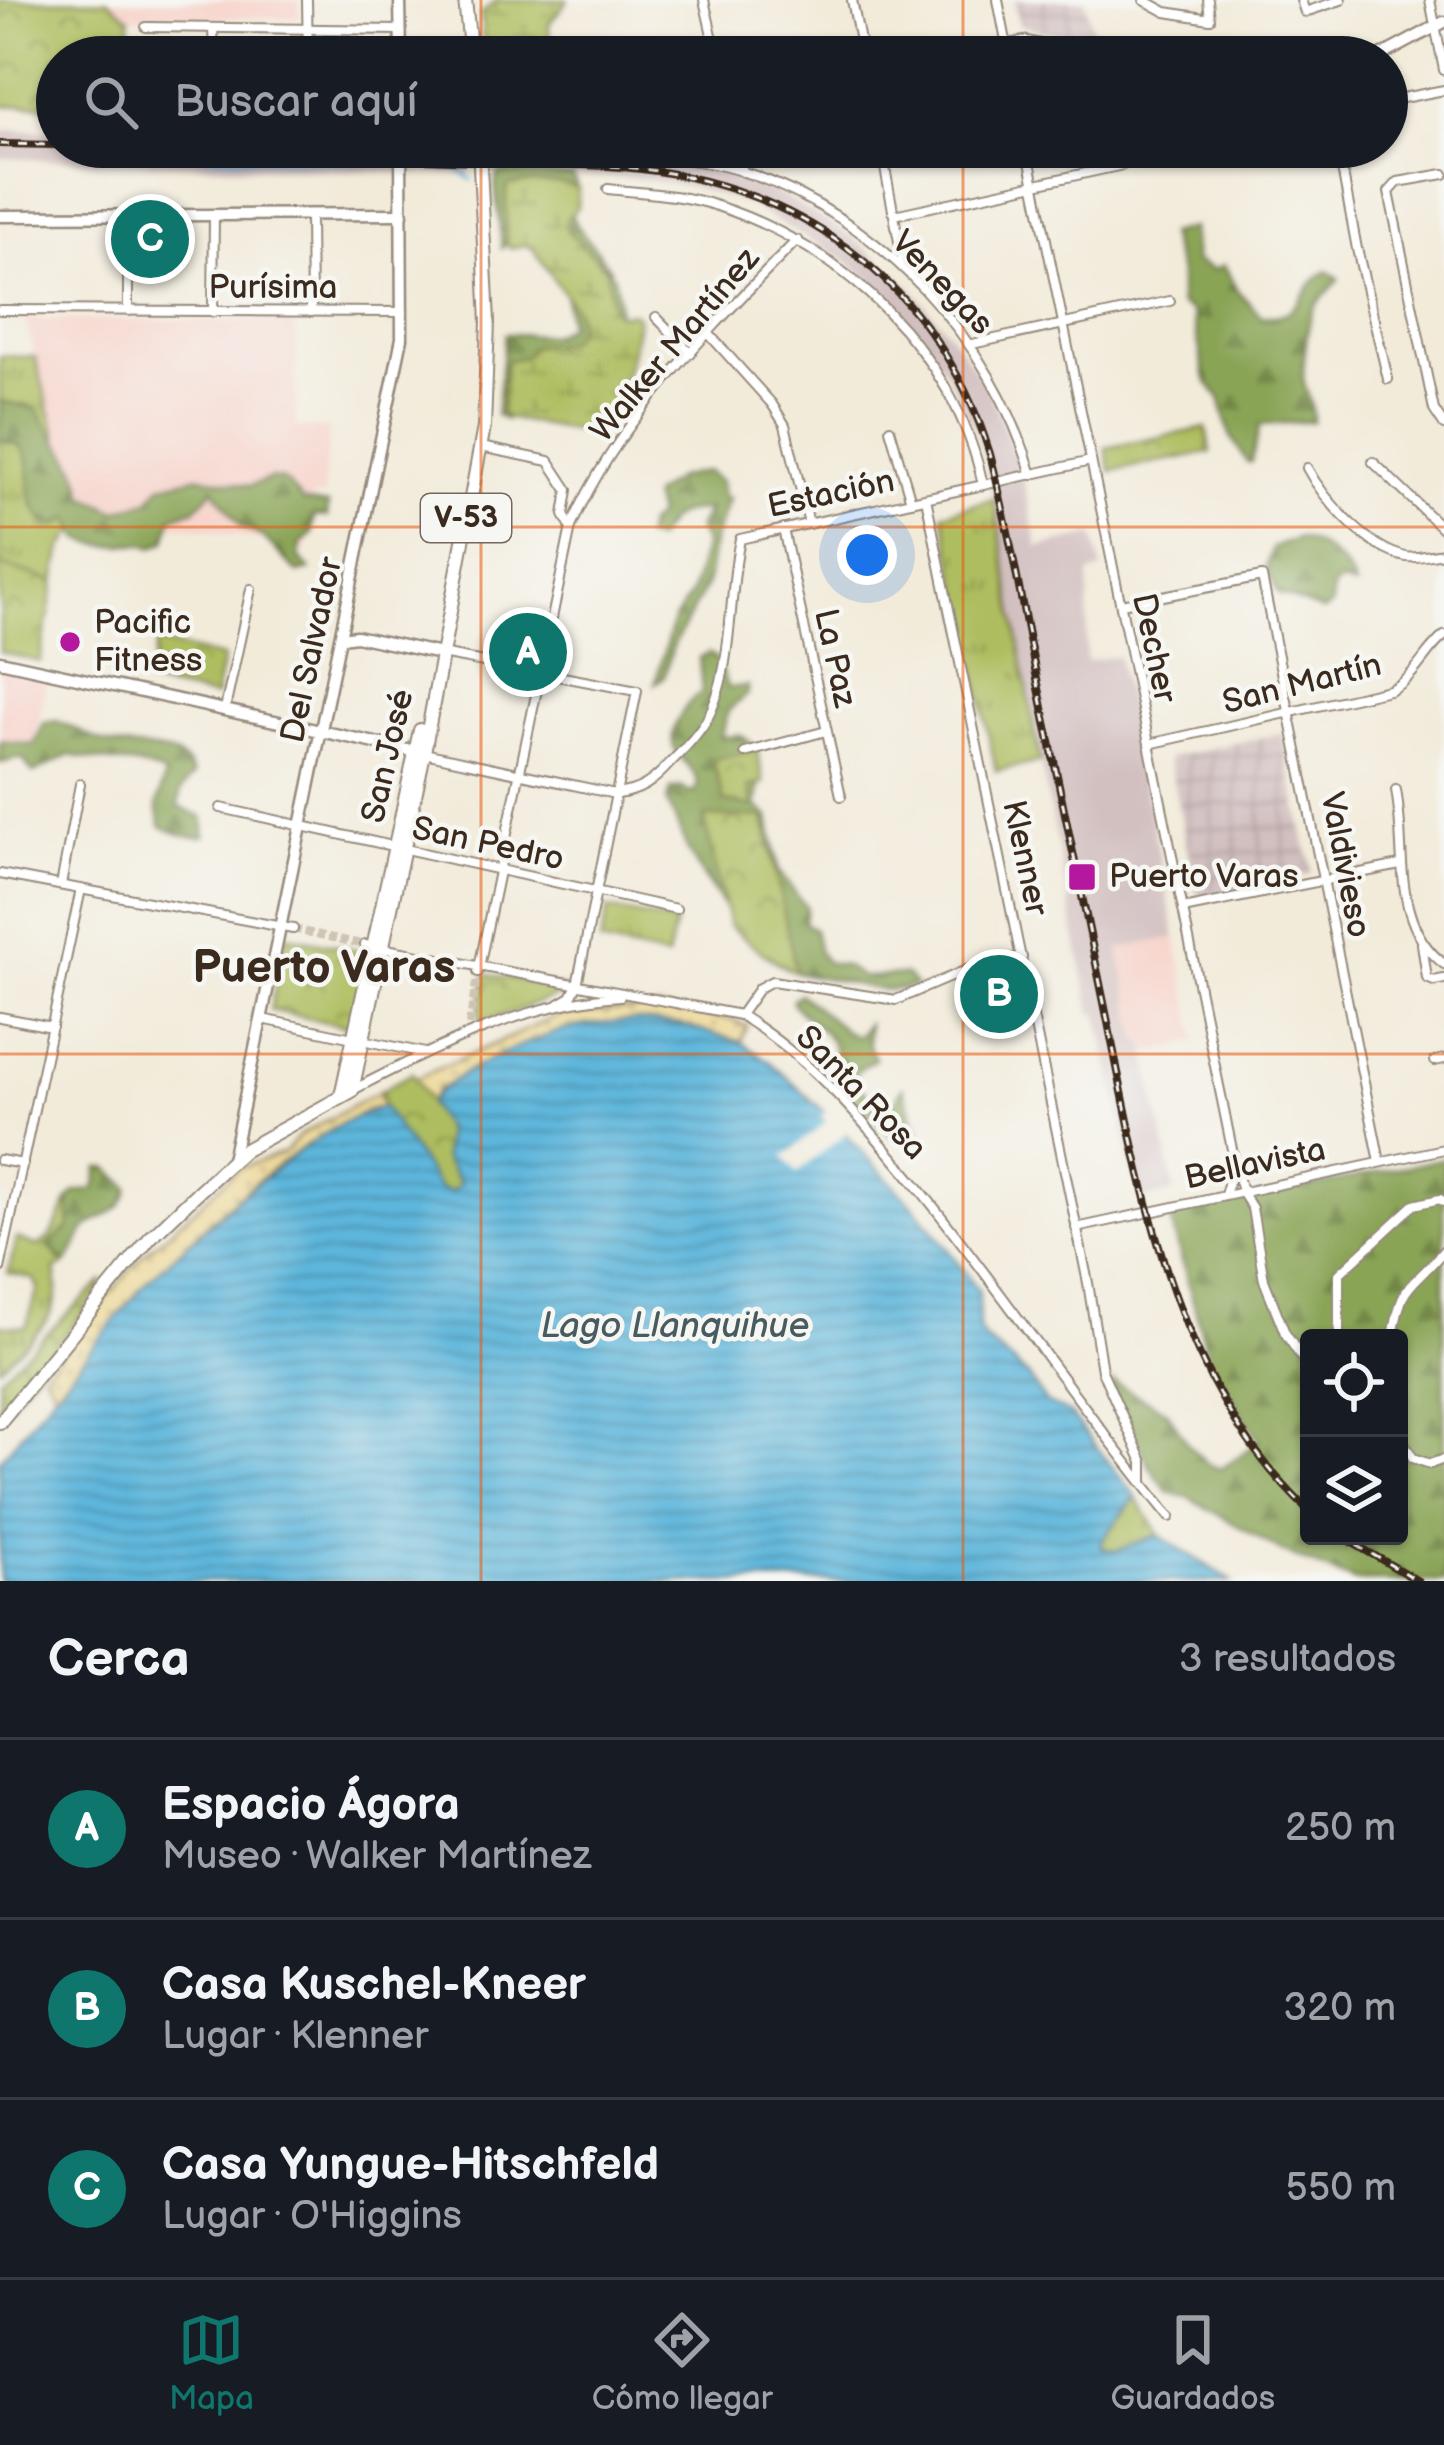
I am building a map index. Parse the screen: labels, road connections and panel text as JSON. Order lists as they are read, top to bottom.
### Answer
{
  "streets": {
    "main road": ["V-53", "Del Salvador", "San José"],
    "street": [
      "Venegas",
      "Purísima",
      "Walker Martínez",
      "Estación",
      "Decher",
      "La Paz",
      "San Martín",
      "San Pedro",
      "Klenner",
      "Valdivieso",
      "Santa Rosa",
      "Bellavista"
    ]
  },
  "crossings": [
    ["Venegas", "Estación"],
    ["Purísima", "Del Salvador"],
    ["Walker Martínez", "San Pedro"],
    ["Walker Martínez", "Santa Rosa"],
    ["Estación", "Decher"],
    ["Estación", "La Paz"],
    ["Estación", "Klenner"],
    ["V-53", "San José"],
    ["Decher", "San Martín"],
    ["Decher", "Valdivieso"],
    ["Decher", "Bellavista"],
    ["Del Salvador", "San Pedro"],
    ["San Martín", "Valdivieso"],
    ["San José", "San Pedro"],
    ["San José", "Santa Rosa"],
    ["Klenner", "Santa Rosa"],
    ["Klenner", "Bellavista"],
    ["Valdivieso", "Bellavista"]
  ],
  "districts": ["Puerto Varas"],
  "water": ["Lago Llanquihue"],
  "places": {
    "other": ["Pacific Fitness"],
    "transit": ["Puerto Varas"]
  },
  "page": {
    "search": "Buscar aquí",
    "pins": ["C", "A", "B"],
    "heading": ["Cerca", "3 resultados"],
    "list": [
      {
        "mark": "A",
        "name": "Espacio Ágora",
        "note": "Museo · Walker Martínez",
        "value": "250 m"
      },
      {
        "mark": "B",
        "name": "Casa Kuschel-Kneer",
        "note": "Lugar · Klenner",
        "value": "320 m"
      },
      {
        "mark": "C",
        "name": "Casa Yungue-Hitschfeld",
        "note": "Lugar · O'Higgins",
        "value": "550 m"
      }
    ],
    "nav": ["Mapa", "Cómo llegar", "Guardados"]
  }
}
